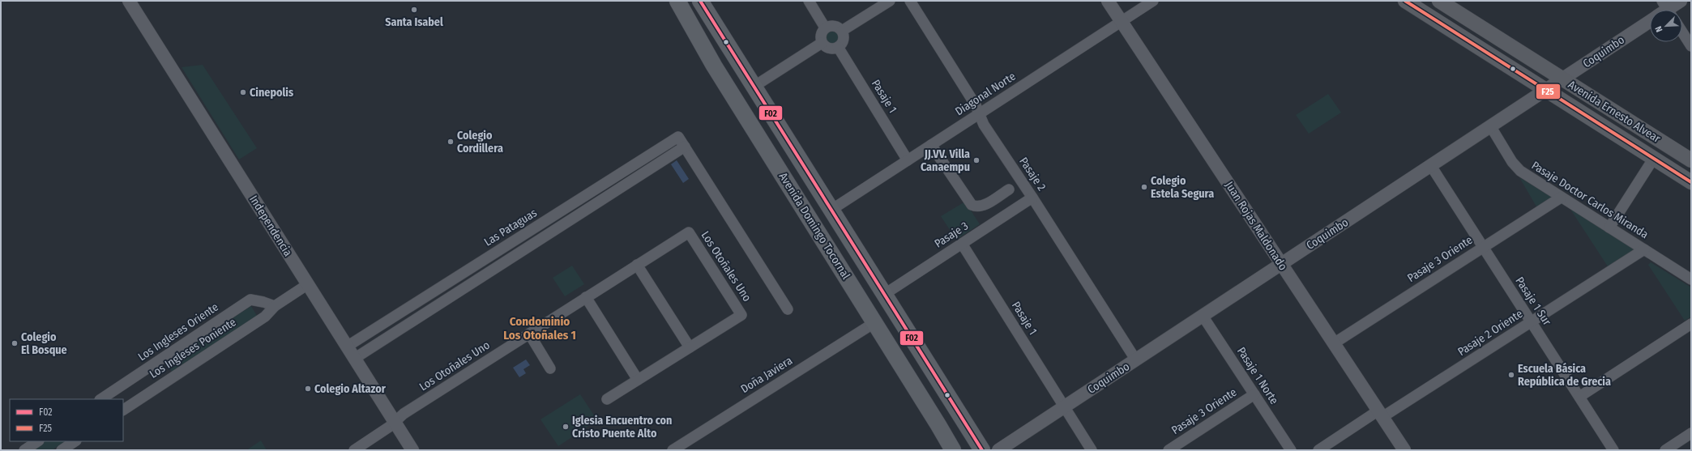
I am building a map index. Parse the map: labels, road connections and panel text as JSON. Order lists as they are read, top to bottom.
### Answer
{
  "streets": {
    "main road": ["Avenida Ernesto Alvear", "Avenida Domingo Tocornal"],
    "street": [
      "Coquimbo",
      "Diagonal Norte",
      "Pasaje 1",
      "Pasaje 2",
      "Pasaje Doctor Carlos Miranda",
      "Independencia",
      "Juan Rojas Maldonado",
      "Las Pataguas",
      "Pasaje 3",
      "Pasaje 3 Oriente",
      "Los Otoñales Uno",
      "Pasaje 1 Sur",
      "Los Ingleses Oriente",
      "Pasaje 2 Oriente",
      "Los Ingleses Poniente",
      "Doña Javiera",
      "Pasaje 1 Norte"
    ]
  },
  "crossings": [
    ["Coquimbo", "Pasaje 1"],
    ["Coquimbo", "Avenida Ernesto Alvear"],
    ["Coquimbo", "Pasaje 2"],
    ["Coquimbo", "Pasaje Doctor Carlos Miranda"],
    ["Coquimbo", "Juan Rojas Maldonado"],
    ["Coquimbo", "Pasaje 1 Sur"],
    ["Coquimbo", "Pasaje 1 Norte"],
    ["Diagonal Norte", "Pasaje 1"],
    ["Diagonal Norte", "Pasaje 2"],
    ["Diagonal Norte", "Avenida Domingo Tocornal"],
    ["Diagonal Norte", "Juan Rojas Maldonado"],
    ["Pasaje 1", "Pasaje 3"],
    ["Pasaje 2", "Pasaje 3"],
    ["Pasaje Doctor Carlos Miranda", "Pasaje 3 Oriente"],
    ["Pasaje Doctor Carlos Miranda", "Pasaje 2 Oriente"],
    ["Independencia", "Las Pataguas"],
    ["Independencia", "Los Otoñales Uno"],
    ["Independencia", "Los Ingleses Poniente"],
    ["Avenida Domingo Tocornal", "Pasaje 3"],
    ["Avenida Domingo Tocornal", "Doña Javiera"],
    ["Juan Rojas Maldonado", "Pasaje 3 Oriente"],
    ["Juan Rojas Maldonado", "Pasaje 2 Oriente"],
    ["Pasaje 3 Oriente", "Pasaje 1 Sur"],
    ["Pasaje 3 Oriente", "Pasaje 1 Norte"],
    ["Pasaje 1 Sur", "Pasaje 2 Oriente"],
    ["Los Ingleses Oriente", "Los Ingleses Poniente"]
  ],
  "districts": ["Condominio Los Otoñales 1"],
  "places": [
    "Santa Isabel",
    "Cinepolis",
    "Colegio Cordillera",
    "JJ.VV. Villa Canaempu",
    "Colegio Estela Segura",
    "Colegio El Bosque",
    "Escuela Básica República de Grecia",
    "Colegio Altazor",
    "Iglesia Encuentro con Cristo Puente Alto"
  ],
  "lines": ["transit line F02", "transit line F25"],
  "legend": ["F02", "F25"],
  "north": "bottom left"
}
